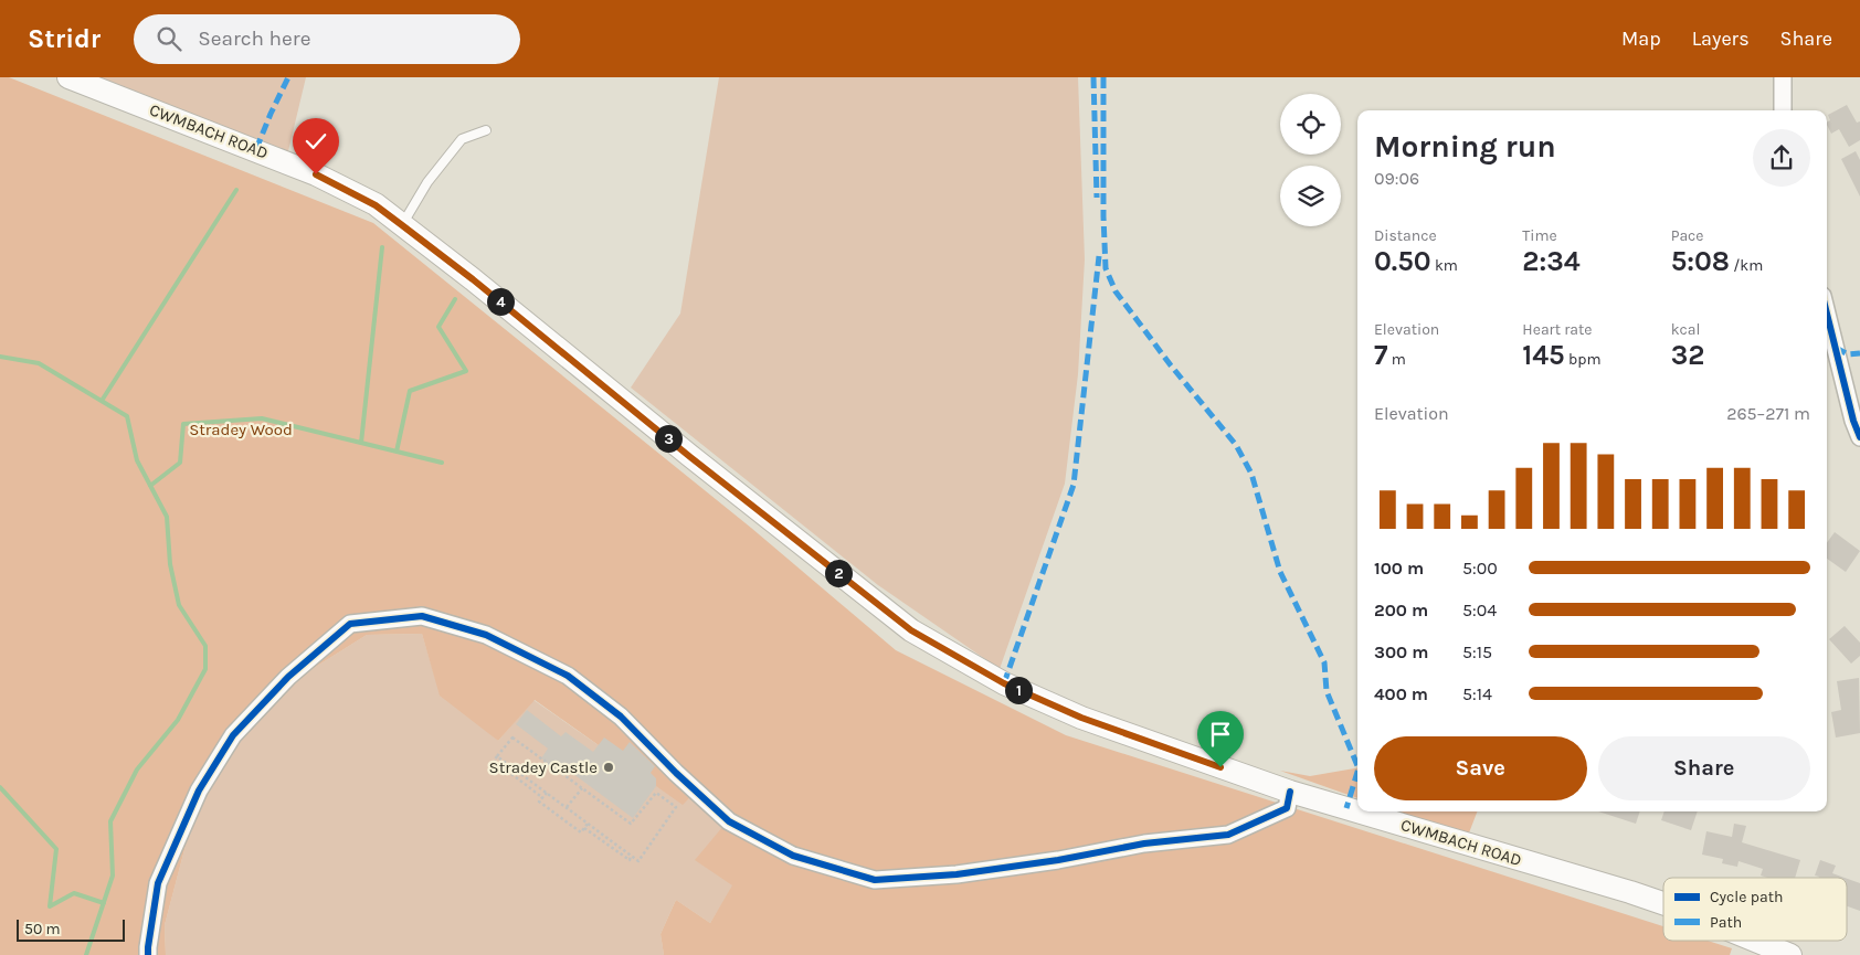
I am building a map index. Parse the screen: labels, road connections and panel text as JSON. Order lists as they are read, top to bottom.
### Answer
{
  "streets": {
    "main road": ["CWMBACH ROAD"]
  },
  "parks": ["Stradey Wood"],
  "places": ["Stradey Castle"],
  "legend": ["Cycle path", "Path"],
  "scale_bar": "50 m",
  "page": {
    "header": "Stridr",
    "search": "Search here",
    "nav": ["Map", "Layers", "Share"],
    "heading": ["Morning run", "09:06"],
    "stats": [
      ["Distance", "0.50 km"],
      ["Time", "2:34"],
      ["Pace", "5:08 /km"],
      ["Elevation", "7 m"],
      ["Heart rate", "145 bpm"],
      ["kcal", "32"]
    ],
    "pins": [
      "4",
      "3",
      "2",
      "1"
    ],
    "chart": ["Elevation", "265–271 m"],
    "list": [
      {
        "name": "100 m",
        "note": "5:00"
      },
      {
        "name": "200 m",
        "note": "5:04"
      },
      {
        "name": "300 m",
        "note": "5:15"
      },
      {
        "name": "400 m",
        "note": "5:14"
      }
    ],
    "buttons": ["Save", "Share"],
    "scale": "50 m"
  }
}
